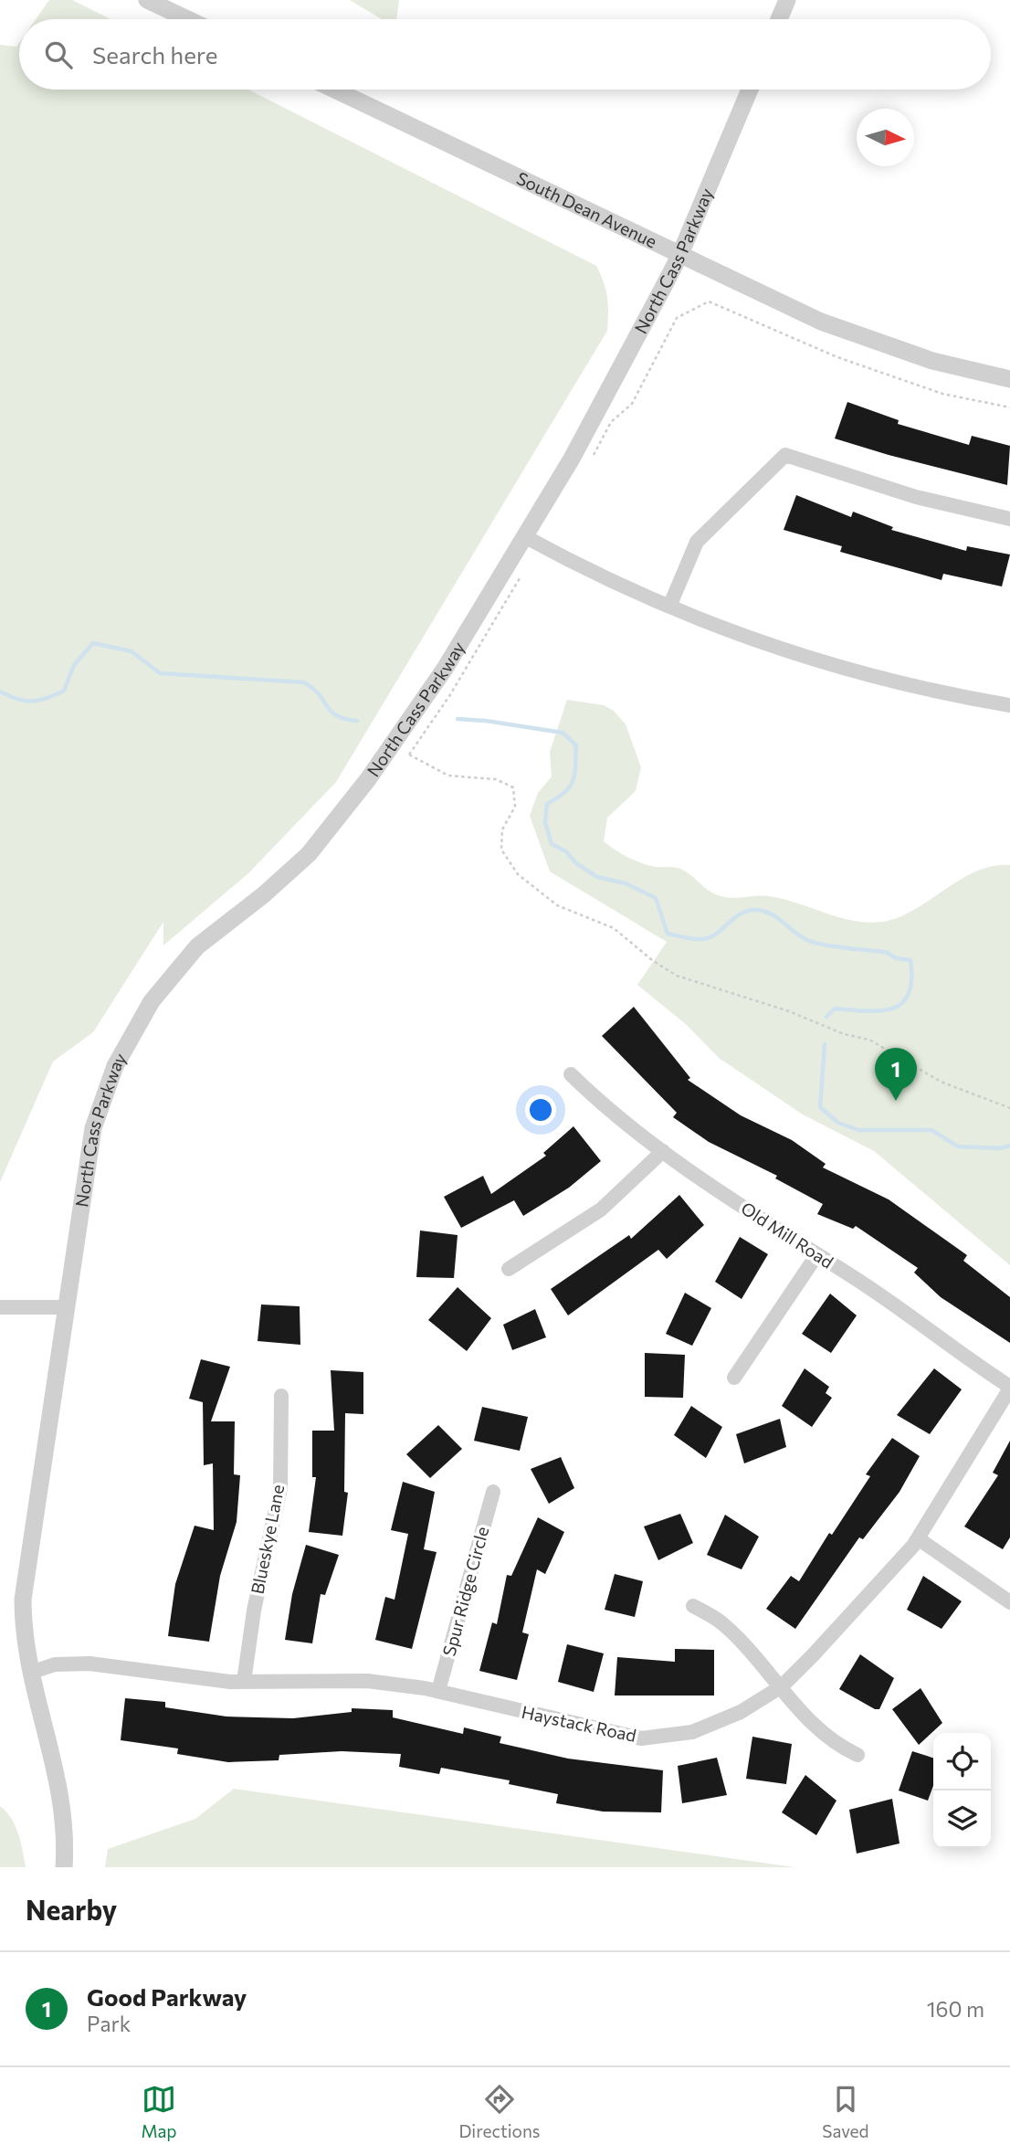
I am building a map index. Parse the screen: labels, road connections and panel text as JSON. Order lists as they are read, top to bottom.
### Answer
{
  "streets": {
    "street": [
      "South Dean Avenue",
      "North Cass Parkway",
      "Old Mill Road",
      "Blueskye Lane",
      "Spur Ridge Circle",
      "Haystack Road"
    ]
  },
  "crossings": [
    ["South Dean Avenue", "North Cass Parkway"],
    ["North Cass Parkway", "Haystack Road"],
    ["Old Mill Road", "Haystack Road"],
    ["Blueskye Lane", "Haystack Road"],
    ["Spur Ridge Circle", "Haystack Road"]
  ],
  "north": "right",
  "page": {
    "search": "Search here",
    "pins": "1",
    "heading": "Nearby",
    "list": [
      {
        "mark": "1",
        "name": "Good Parkway",
        "note": "Park",
        "value": "160 m"
      }
    ],
    "nav": ["Map", "Directions", "Saved"]
  }
}
